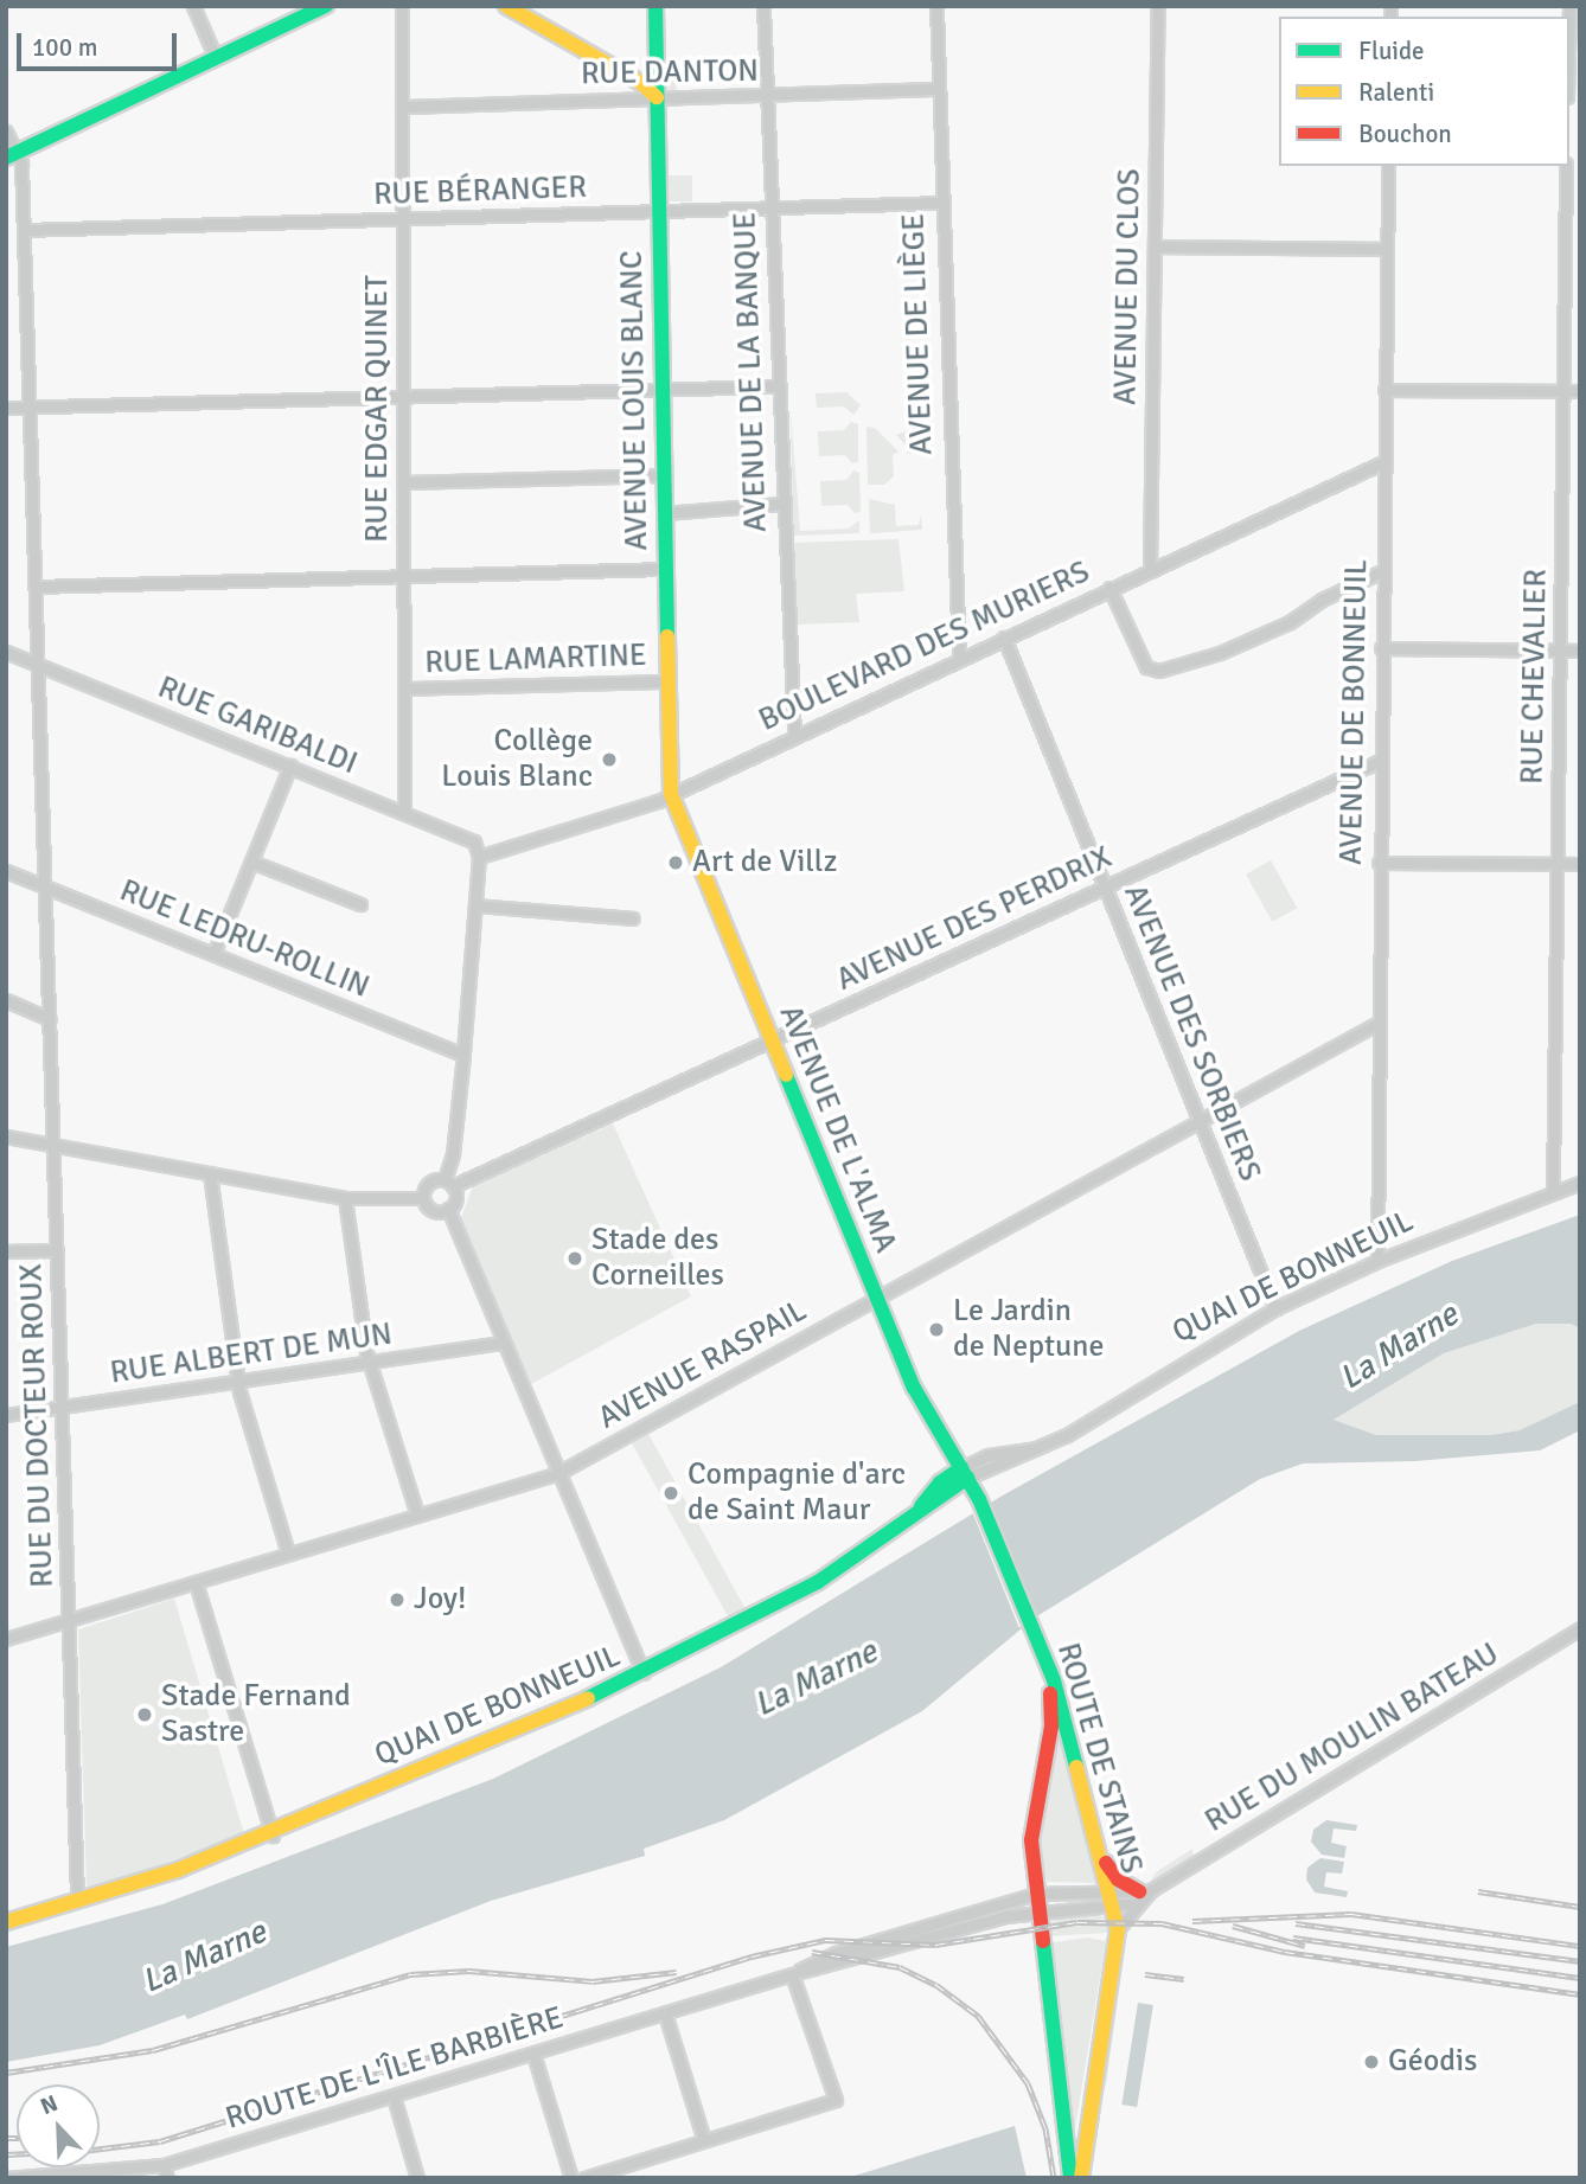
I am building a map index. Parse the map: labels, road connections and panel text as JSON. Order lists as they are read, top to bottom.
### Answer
{
  "streets": {
    "main road": [
      "AVENUE LOUIS BLANC",
      "AVENUE DE L'ALMA",
      "QUAI DE BONNEUIL",
      "ROUTE DE STAINS"
    ],
    "street": [
      "RUE DANTON",
      "RUE BÉRANGER",
      "AVENUE DU CLOS",
      "AVENUE DE LIÈGE",
      "AVENUE DE LA BANQUE",
      "RUE EDGAR QUINET",
      "BOULEVARD DES MURIERS",
      "RUE LAMARTINE",
      "RUE CHEVALIER",
      "AVENUE DE BONNEUIL",
      "RUE GARIBALDI",
      "AVENUE DES PERDRIX",
      "RUE LEDRU-ROLLIN",
      "AVENUE DES SORBIERS",
      "RUE ALBERT DE MUN",
      "AVENUE RASPAIL",
      "RUE DU DOCTEUR ROUX",
      "RUE DU MOULIN BATEAU",
      "ROUTE DE L'ÎLE BARBIÈRE"
    ]
  },
  "crossings": [
    ["RUE DANTON", "AVENUE DE LIÈGE"],
    ["RUE DANTON", "AVENUE DE LA BANQUE"],
    ["RUE DANTON", "AVENUE LOUIS BLANC"],
    ["RUE DANTON", "RUE EDGAR QUINET"],
    ["RUE BÉRANGER", "AVENUE DE LIÈGE"],
    ["RUE BÉRANGER", "AVENUE DE LA BANQUE"],
    ["RUE BÉRANGER", "AVENUE LOUIS BLANC"],
    ["RUE BÉRANGER", "RUE EDGAR QUINET"],
    ["RUE BÉRANGER", "RUE DU DOCTEUR ROUX"],
    ["AVENUE DU CLOS", "BOULEVARD DES MURIERS"],
    ["AVENUE DE LIÈGE", "BOULEVARD DES MURIERS"],
    ["AVENUE DE LA BANQUE", "BOULEVARD DES MURIERS"],
    ["AVENUE LOUIS BLANC", "BOULEVARD DES MURIERS"],
    ["AVENUE LOUIS BLANC", "RUE LAMARTINE"],
    ["AVENUE LOUIS BLANC", "AVENUE DE L'ALMA"],
    ["RUE EDGAR QUINET", "RUE LAMARTINE"],
    ["RUE EDGAR QUINET", "RUE GARIBALDI"],
    ["BOULEVARD DES MURIERS", "AVENUE DE BONNEUIL"],
    ["BOULEVARD DES MURIERS", "RUE GARIBALDI"],
    ["BOULEVARD DES MURIERS", "AVENUE DES SORBIERS"],
    ["BOULEVARD DES MURIERS", "AVENUE DE L'ALMA"],
    ["RUE CHEVALIER", "QUAI DE BONNEUIL"],
    ["AVENUE DE BONNEUIL", "AVENUE DES PERDRIX"],
    ["AVENUE DE BONNEUIL", "QUAI DE BONNEUIL"],
    ["AVENUE DE BONNEUIL", "AVENUE RASPAIL"],
    ["RUE GARIBALDI", "RUE DU DOCTEUR ROUX"],
    ["AVENUE DES PERDRIX", "AVENUE DES SORBIERS"],
    ["AVENUE DES PERDRIX", "AVENUE DE L'ALMA"],
    ["RUE LEDRU-ROLLIN", "RUE DU DOCTEUR ROUX"],
    ["AVENUE DES SORBIERS", "QUAI DE BONNEUIL"],
    ["AVENUE DES SORBIERS", "AVENUE RASPAIL"],
    ["AVENUE DE L'ALMA", "QUAI DE BONNEUIL"],
    ["AVENUE DE L'ALMA", "AVENUE RASPAIL"],
    ["AVENUE DE L'ALMA", "ROUTE DE STAINS"],
    ["QUAI DE BONNEUIL", "RUE DU DOCTEUR ROUX"],
    ["RUE ALBERT DE MUN", "RUE DU DOCTEUR ROUX"],
    ["AVENUE RASPAIL", "RUE DU DOCTEUR ROUX"],
    ["RUE DU MOULIN BATEAU", "ROUTE DE L'ÎLE BARBIÈRE"],
    ["ROUTE DE STAINS", "ROUTE DE L'ÎLE BARBIÈRE"]
  ],
  "water": ["La Marne"],
  "places": [
    "Collège Louis Blanc",
    "Art de Villz",
    "Stade des Corneilles",
    "Le Jardin de Neptune",
    "Compagnie d'arc de Saint Maur",
    "Joy!",
    "Stade Fernand Sastre",
    "Géodis"
  ],
  "legend": ["Fluide", "Ralenti", "Bouchon"],
  "scale_bar": "100 m",
  "north": "top left"
}
